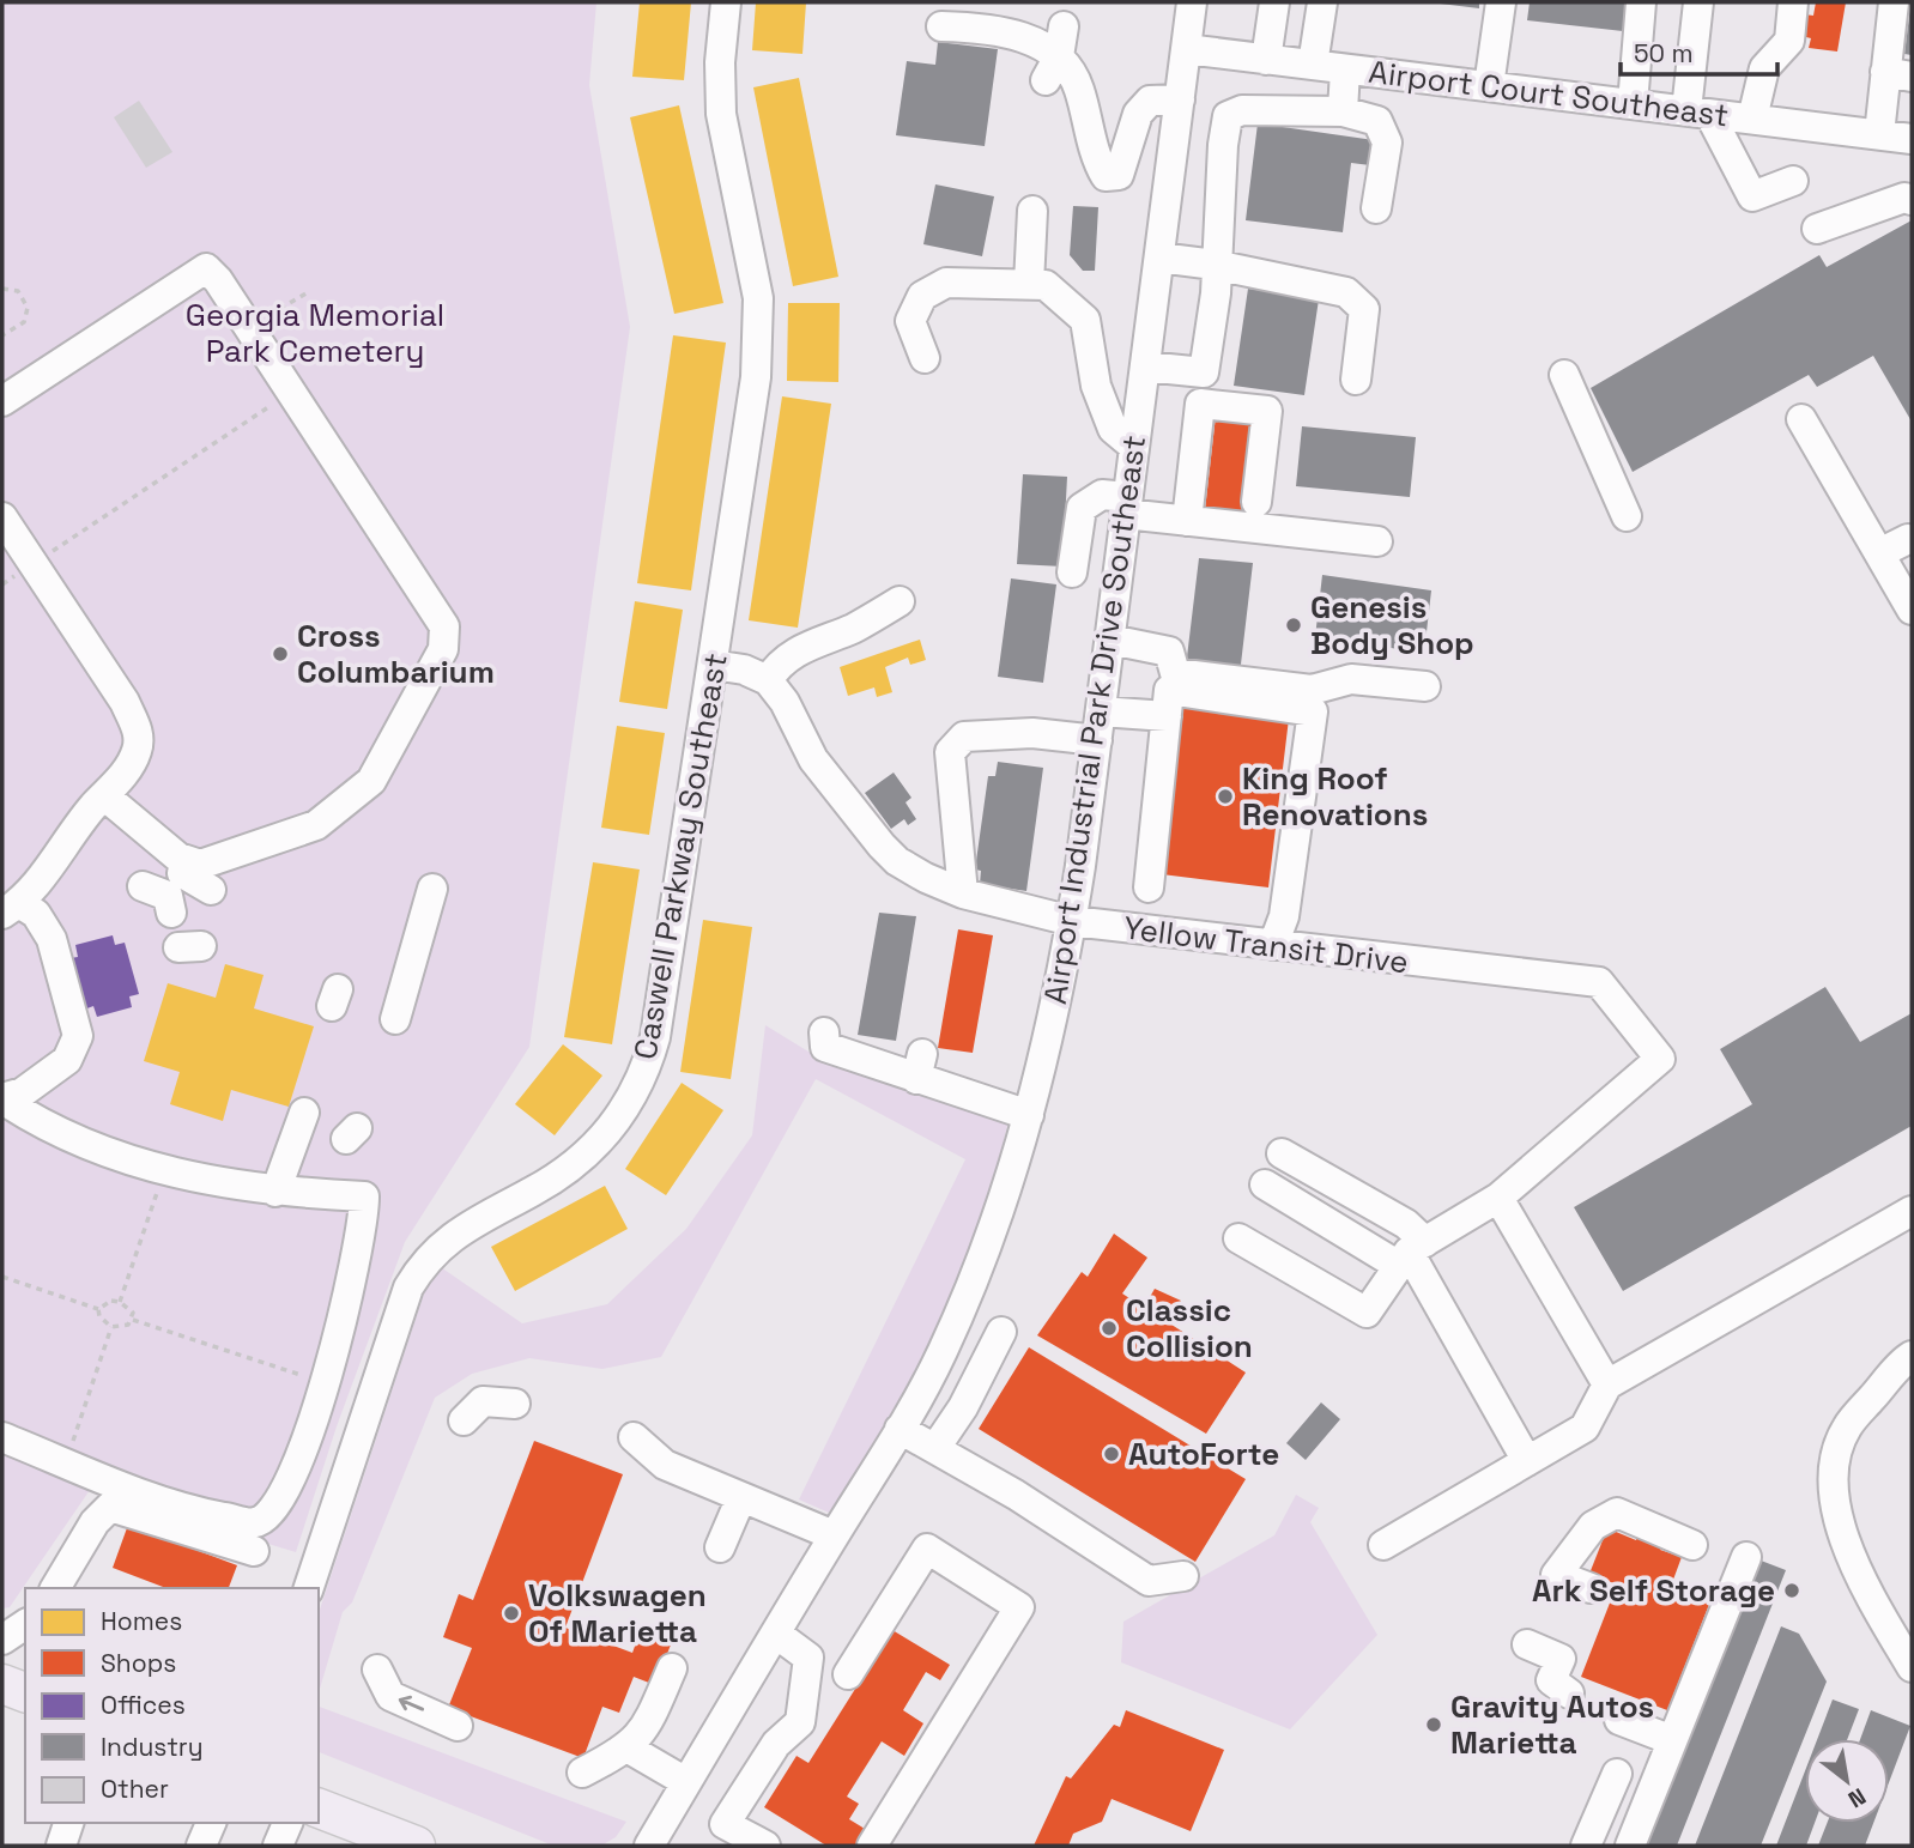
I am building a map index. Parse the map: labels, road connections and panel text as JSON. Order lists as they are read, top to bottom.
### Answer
{
  "streets": {
    "street": [
      "Airport Court Southeast",
      "Airport Industrial Park Drive Southeast",
      "Caswell Parkway Southeast",
      "Yellow Transit Drive"
    ]
  },
  "crossings": [
    ["Airport Court Southeast", "Airport Industrial Park Drive Southeast"],
    ["Airport Industrial Park Drive Southeast", "Yellow Transit Drive"]
  ],
  "parks": ["Georgia Memorial Park Cemetery"],
  "places": [
    "Genesis Body Shop",
    "Cross Columbarium",
    "King Roof Renovations",
    "Classic Collision",
    "AutoForte",
    "Ark Self Storage",
    "Volkswagen Of Marietta",
    "Gravity Autos Marietta"
  ],
  "legend": [
    "Homes",
    "Shops",
    "Offices",
    "Industry",
    "Other"
  ],
  "scale_bar": "50 m",
  "north": "bottom right"
}
